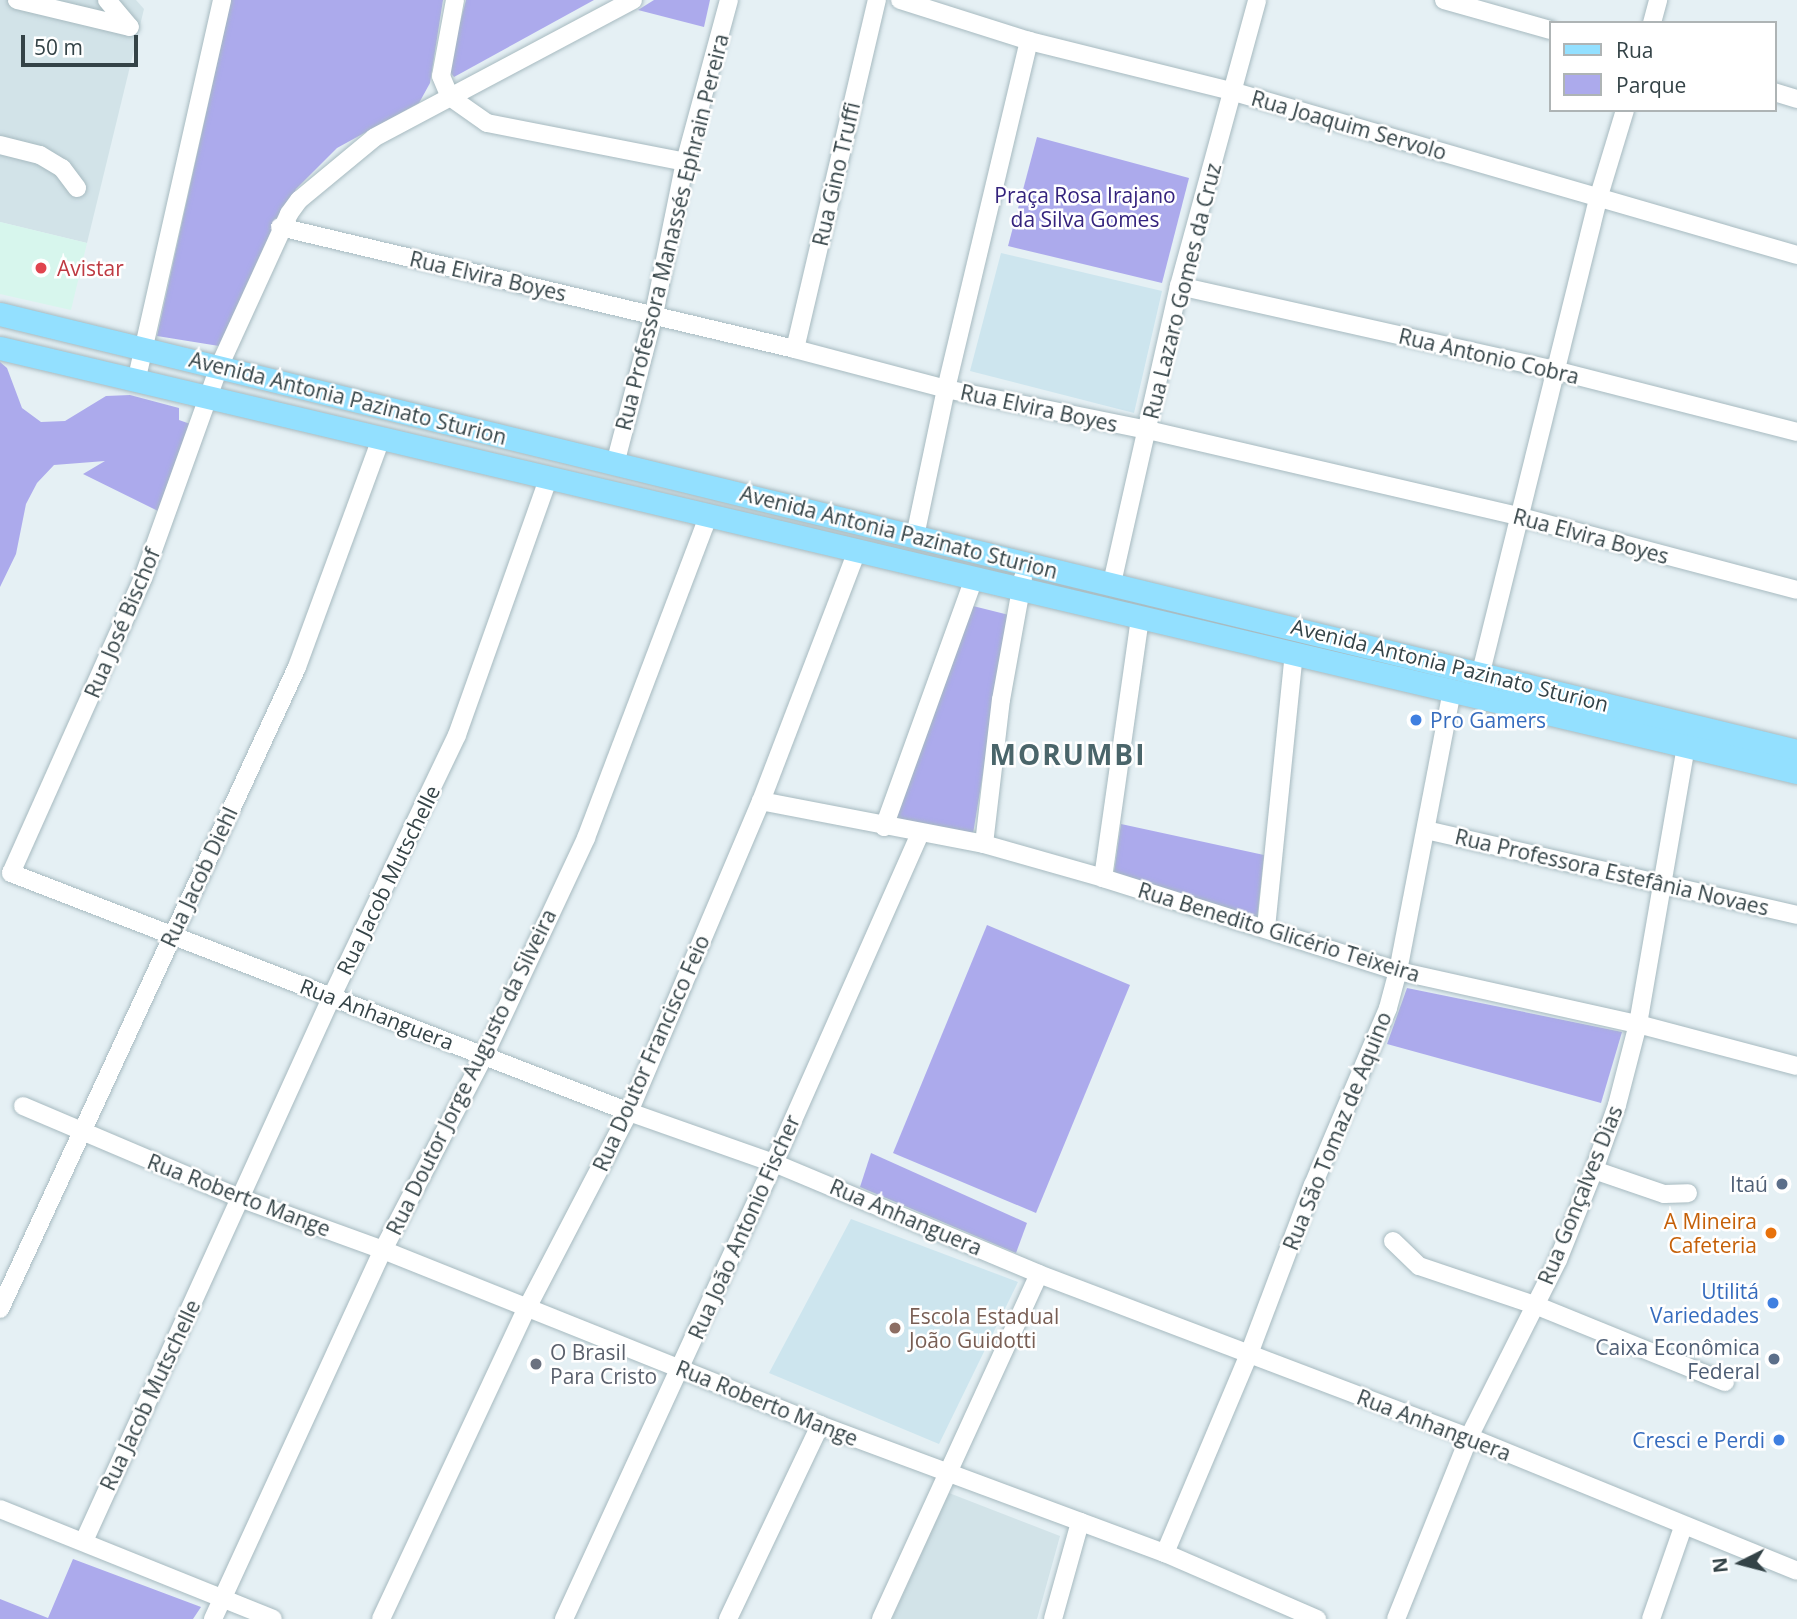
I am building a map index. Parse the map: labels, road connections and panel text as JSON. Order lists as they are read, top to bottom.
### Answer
{
  "streets": {
    "main road": ["Avenida Antonia Pazinato Sturion"],
    "street": [
      "Rua Joaquim Servolo",
      "Rua Gino Truffi",
      "Rua Professora Manassés Ephrain Pereira",
      "Rua Elvira Boyes",
      "Rua Lazaro Gomes da Cruz",
      "Rua Antonio Cobra",
      "Rua José Bischof",
      "Rua Professora Estefânia Novaes",
      "Rua Jacob Diehl",
      "Rua Jacob Mutschelle",
      "Rua Benedito Glicério Teixeira",
      "Rua Anhanguera",
      "Rua Doutor Francisco Feio",
      "Rua Doutor Jorge Augusto da Silveira",
      "Rua São Tomaz de Aquino",
      "Rua Roberto Mange",
      "Rua Gonçalves Dias",
      "Rua João Antonio Fischer"
    ]
  },
  "crossings": [
    ["Rua Joaquim Servolo", "Rua Lazaro Gomes da Cruz"],
    ["Rua Gino Truffi", "Rua Elvira Boyes"],
    ["Rua Professora Manassés Ephrain Pereira", "Rua Elvira Boyes"],
    ["Rua Professora Manassés Ephrain Pereira", "Avenida Antonia Pazinato Sturion"],
    ["Rua Elvira Boyes", "Rua Lazaro Gomes da Cruz"],
    ["Rua Elvira Boyes", "Rua José Bischof"],
    ["Rua Lazaro Gomes da Cruz", "Rua Antonio Cobra"],
    ["Rua Lazaro Gomes da Cruz", "Avenida Antonia Pazinato Sturion"],
    ["Avenida Antonia Pazinato Sturion", "Rua José Bischof"],
    ["Avenida Antonia Pazinato Sturion", "Rua Jacob Diehl"],
    ["Avenida Antonia Pazinato Sturion", "Rua Jacob Mutschelle"],
    ["Avenida Antonia Pazinato Sturion", "Rua Doutor Francisco Feio"],
    ["Avenida Antonia Pazinato Sturion", "Rua Doutor Jorge Augusto da Silveira"],
    ["Avenida Antonia Pazinato Sturion", "Rua São Tomaz de Aquino"],
    ["Avenida Antonia Pazinato Sturion", "Rua Gonçalves Dias"],
    ["Rua José Bischof", "Rua Anhanguera"],
    ["Rua Professora Estefânia Novaes", "Rua São Tomaz de Aquino"],
    ["Rua Professora Estefânia Novaes", "Rua Gonçalves Dias"],
    ["Rua Jacob Diehl", "Rua Anhanguera"],
    ["Rua Jacob Diehl", "Rua Roberto Mange"],
    ["Rua Jacob Mutschelle", "Rua Anhanguera"],
    ["Rua Jacob Mutschelle", "Rua Roberto Mange"],
    ["Rua Benedito Glicério Teixeira", "Rua Doutor Francisco Feio"],
    ["Rua Benedito Glicério Teixeira", "Rua São Tomaz de Aquino"],
    ["Rua Benedito Glicério Teixeira", "Rua Gonçalves Dias"],
    ["Rua Benedito Glicério Teixeira", "Rua João Antonio Fischer"],
    ["Rua Anhanguera", "Rua Doutor Francisco Feio"],
    ["Rua Anhanguera", "Rua Doutor Jorge Augusto da Silveira"],
    ["Rua Anhanguera", "Rua São Tomaz de Aquino"],
    ["Rua Anhanguera", "Rua Gonçalves Dias"],
    ["Rua Anhanguera", "Rua João Antonio Fischer"],
    ["Rua Doutor Francisco Feio", "Rua Roberto Mange"],
    ["Rua Doutor Jorge Augusto da Silveira", "Rua Roberto Mange"],
    ["Rua São Tomaz de Aquino", "Rua Roberto Mange"],
    ["Rua Roberto Mange", "Rua João Antonio Fischer"]
  ],
  "districts": ["MORUMBI"],
  "parks": ["Praça Rosa Irajano da Silva Gomes"],
  "places": [
    "Avistar",
    "Pro Gamers",
    "Itaú",
    "A Mineira Cafeteria",
    "Utilitá Variedades",
    "Escola Estadual João Guidotti",
    "Caixa Econômica Federal",
    "O Brasil Para Cristo",
    "Cresci e Perdi"
  ],
  "legend": ["Rua", "Parque"],
  "scale_bar": "50 m",
  "north": "left"
}
